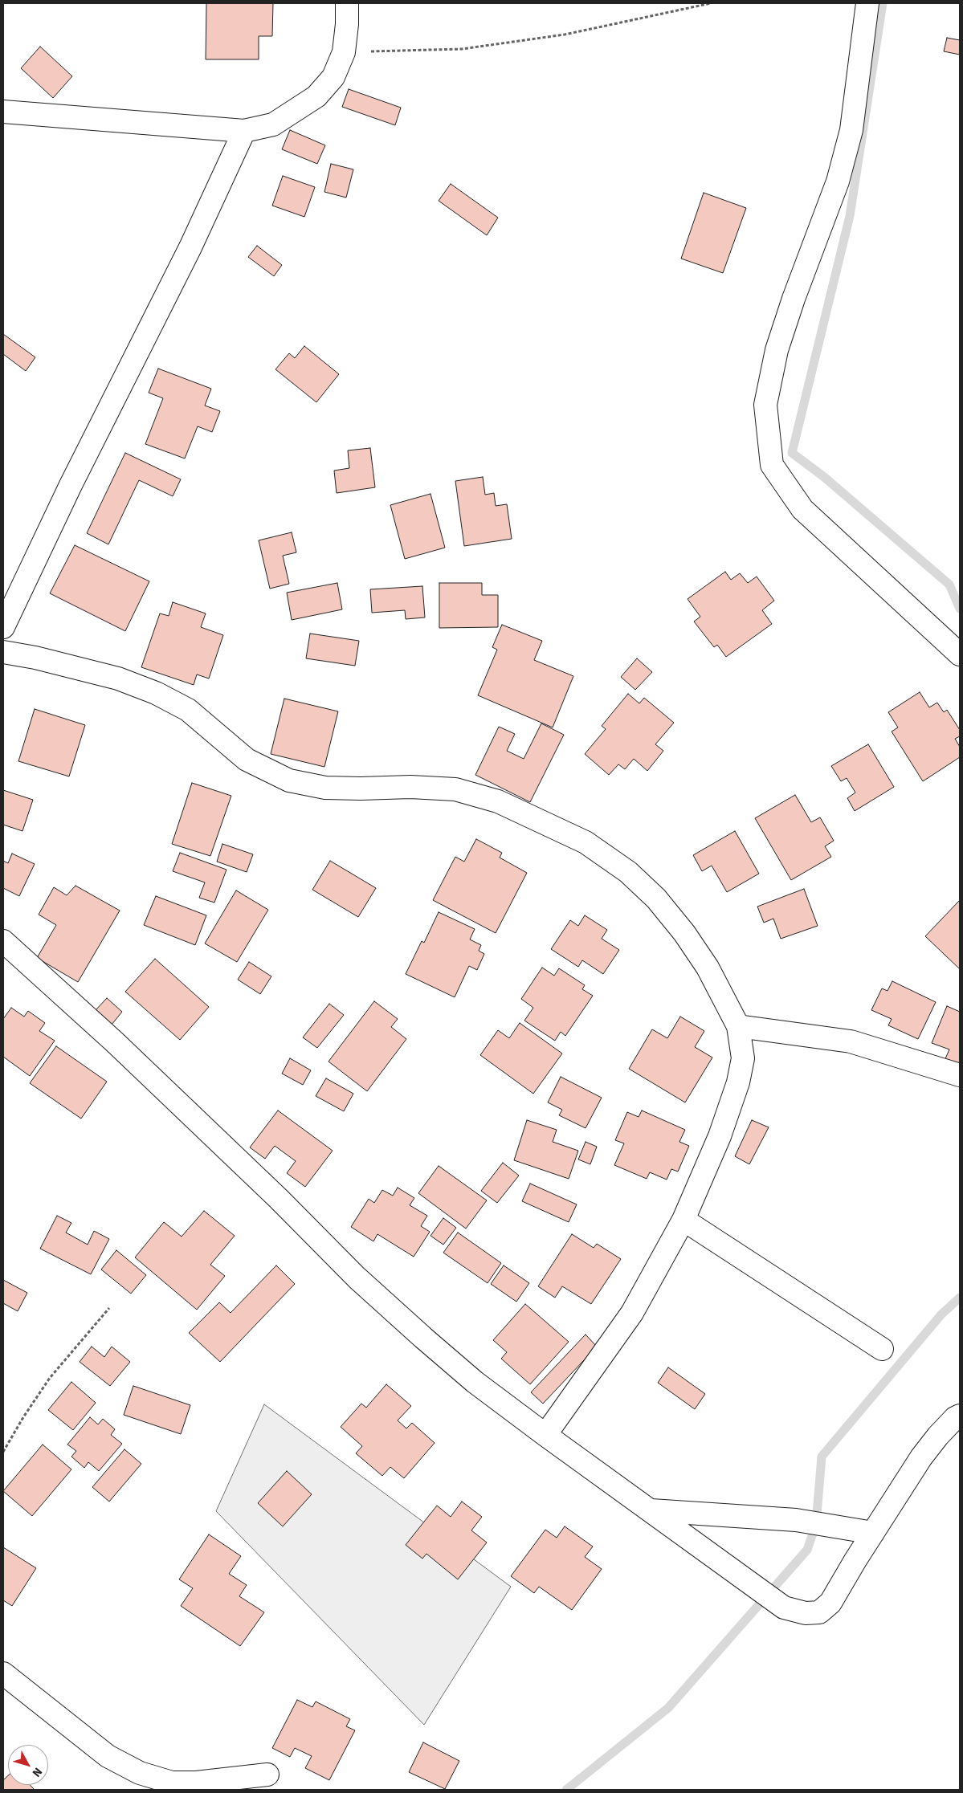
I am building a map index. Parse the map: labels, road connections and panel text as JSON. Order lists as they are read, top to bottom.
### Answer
{
  "north": "bottom right"
}
